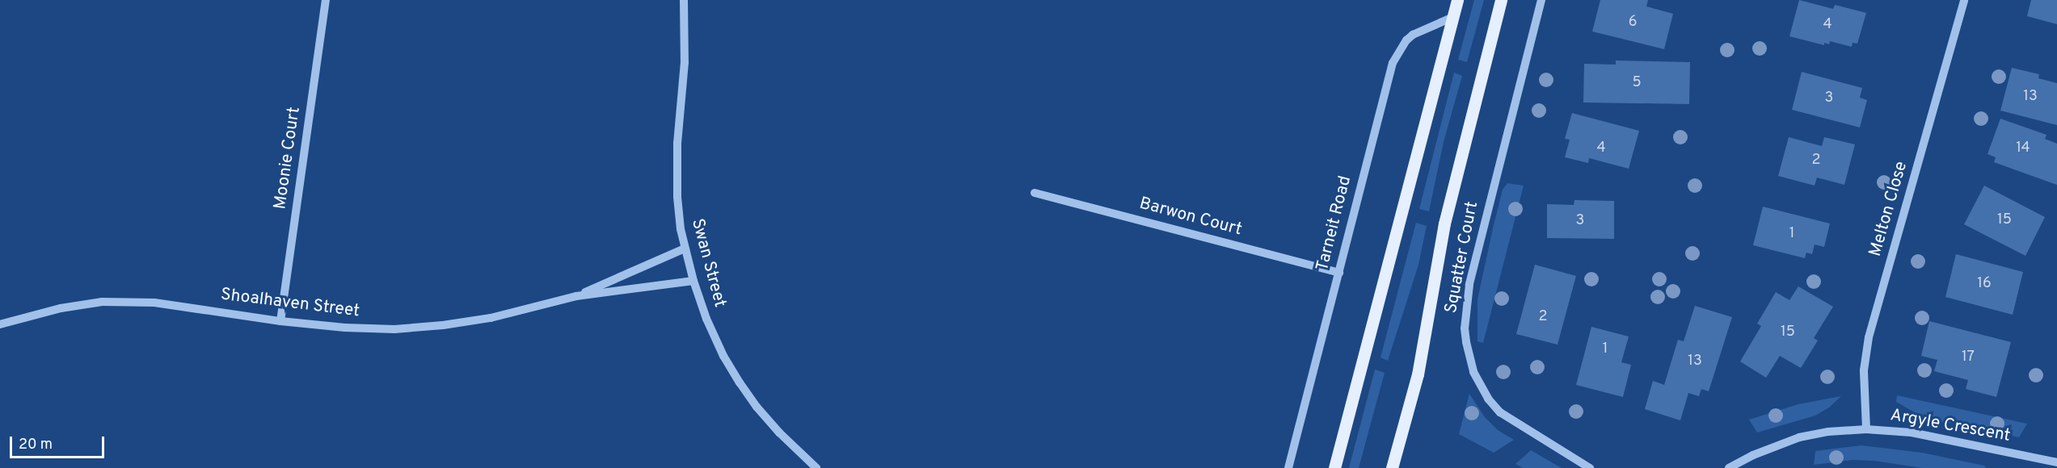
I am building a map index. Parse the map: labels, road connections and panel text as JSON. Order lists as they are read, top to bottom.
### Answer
{
  "streets": {
    "street": [
      "Moonie Court",
      "Melton Close",
      "Barwon Court",
      "Tarneit Road",
      "Squatter Court",
      "Swan Street",
      "Shoalhaven Street",
      "Argyle Crescent"
    ]
  },
  "crossings": [
    ["Moonie Court", "Shoalhaven Street"],
    ["Melton Close", "Argyle Crescent"],
    ["Barwon Court", "Tarneit Road"],
    ["Swan Street", "Shoalhaven Street"]
  ],
  "house_numbers": [
    "6",
    "4",
    "5",
    "13",
    "3",
    "4",
    "14",
    "2",
    "15",
    "3",
    "1",
    "16",
    "2",
    "15",
    "1",
    "17",
    "13"
  ],
  "scale_bar": "20 m"
}
